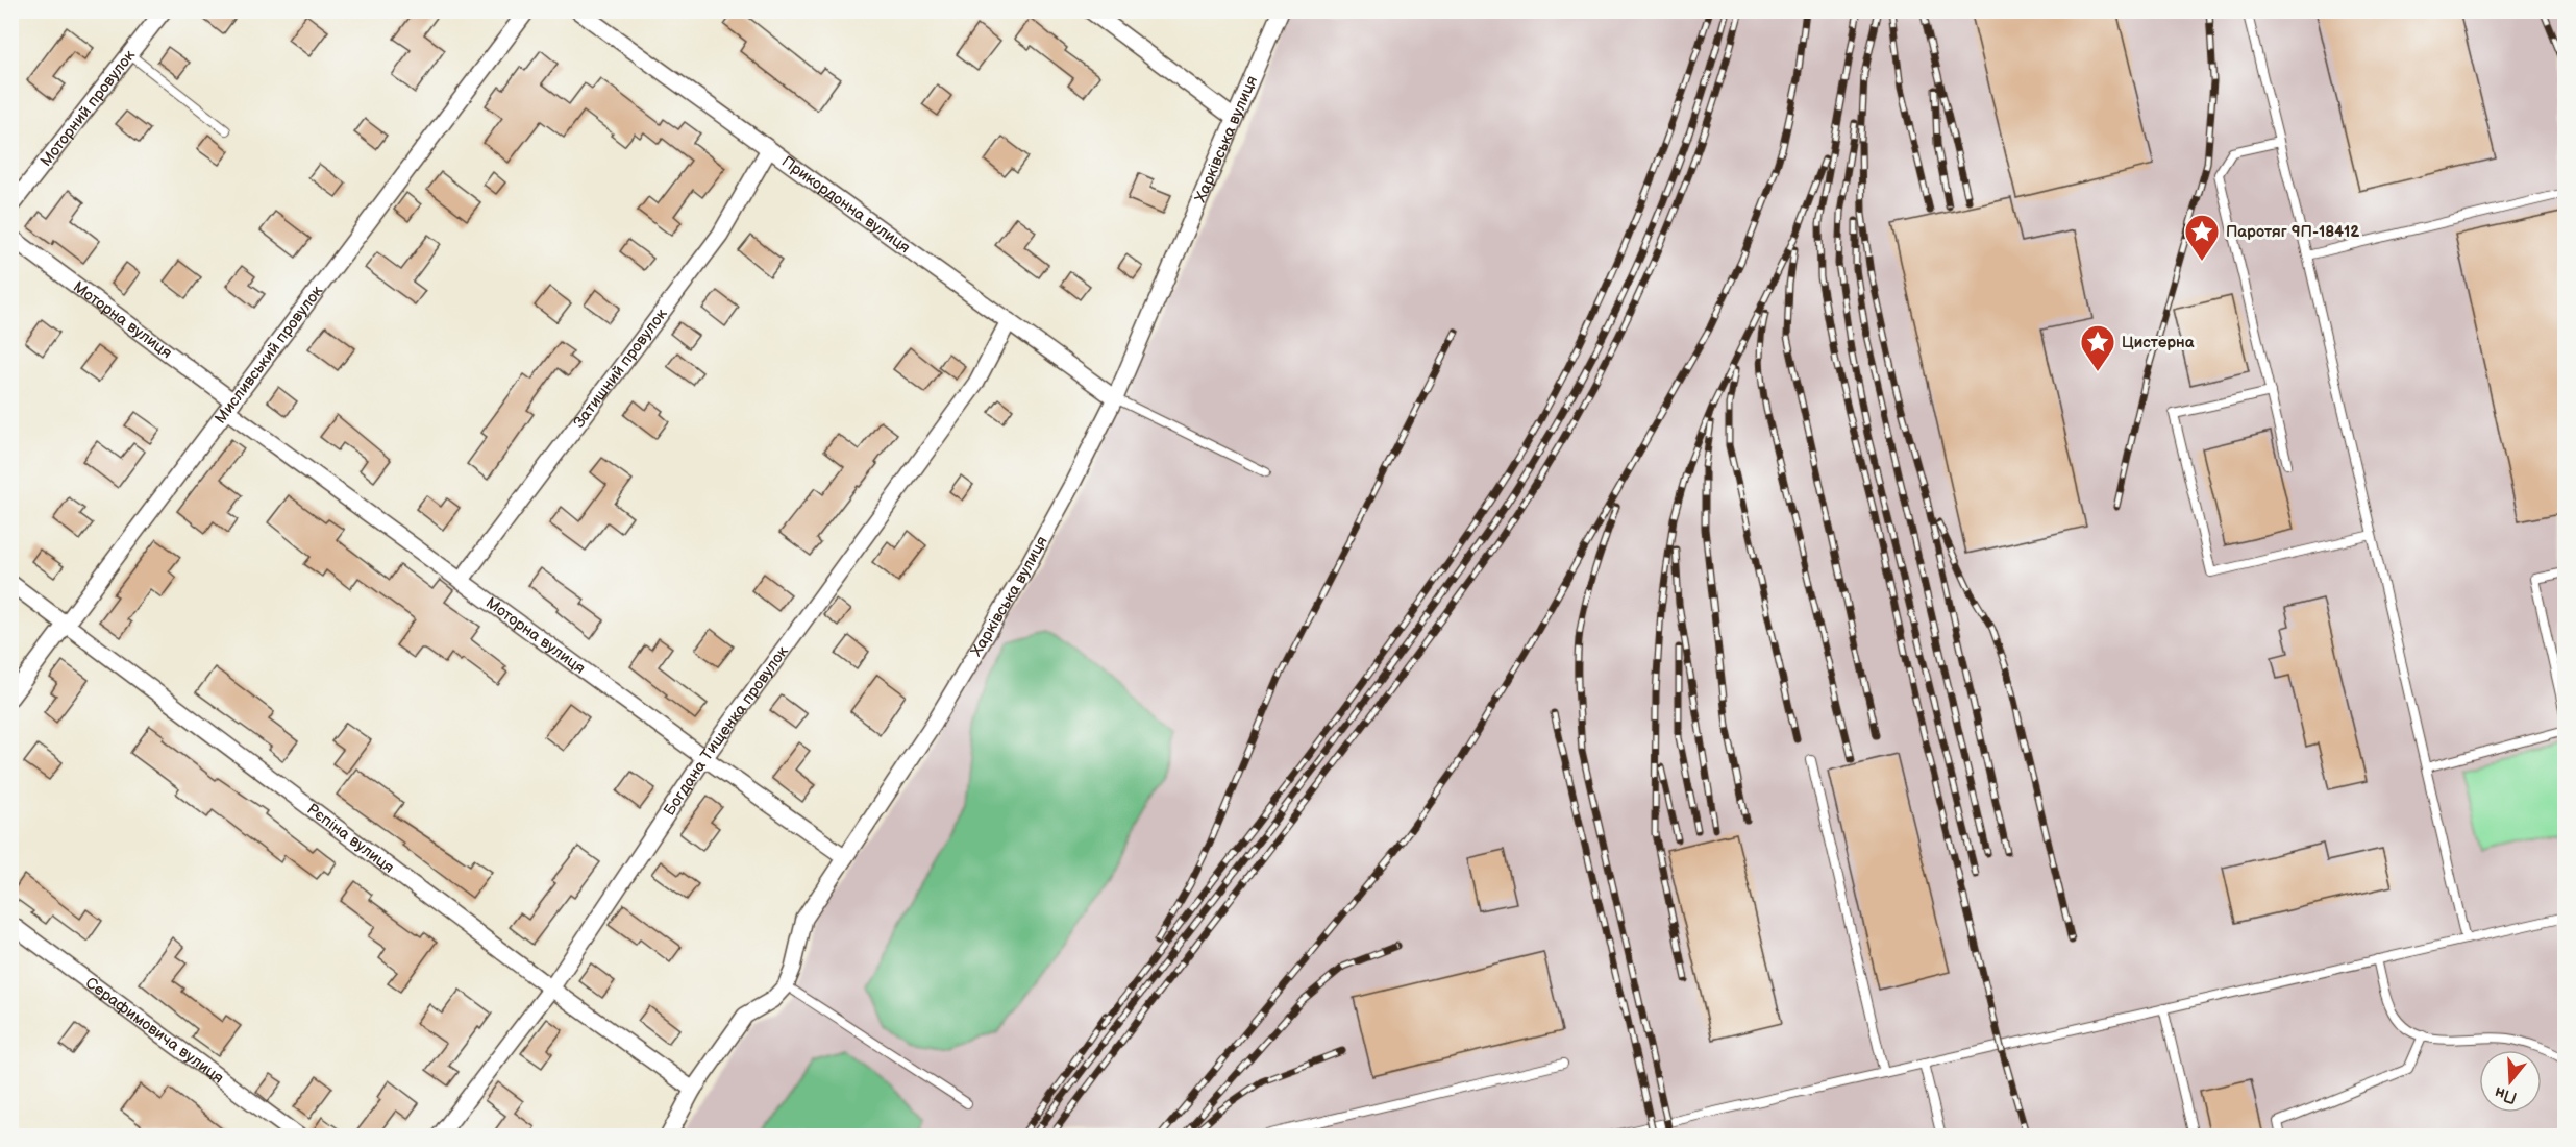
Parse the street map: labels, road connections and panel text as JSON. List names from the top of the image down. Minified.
{"streets":{"street":["Моторний провулок","Харківська вулиця","Прикордонна вулиця","Моторна вулиця","Мисливський провулок","Затишний провулок","Богдана Тищенка провулок","Рєпіна вулиця","Серафимовича вулиця"]},"crossings":[["Харківська вулиця","Прикордонна вулиця"],["Харківська вулиця","Моторна вулиця"],["Прикордонна вулиця","Затишний провулок"],["Прикордонна вулиця","Богдана Тищенка провулок"],["Моторна вулиця","Мисливський провулок"],["Моторна вулиця","Затишний провулок"],["Моторна вулиця","Богдана Тищенка провулок"],["Мисливський провулок","Рєпіна вулиця"],["Богдана Тищенка провулок","Рєпіна вулиця"]],"places":{"place":["Паротяг 9П-18412","Цистерна"]},"north":"bottom"}
